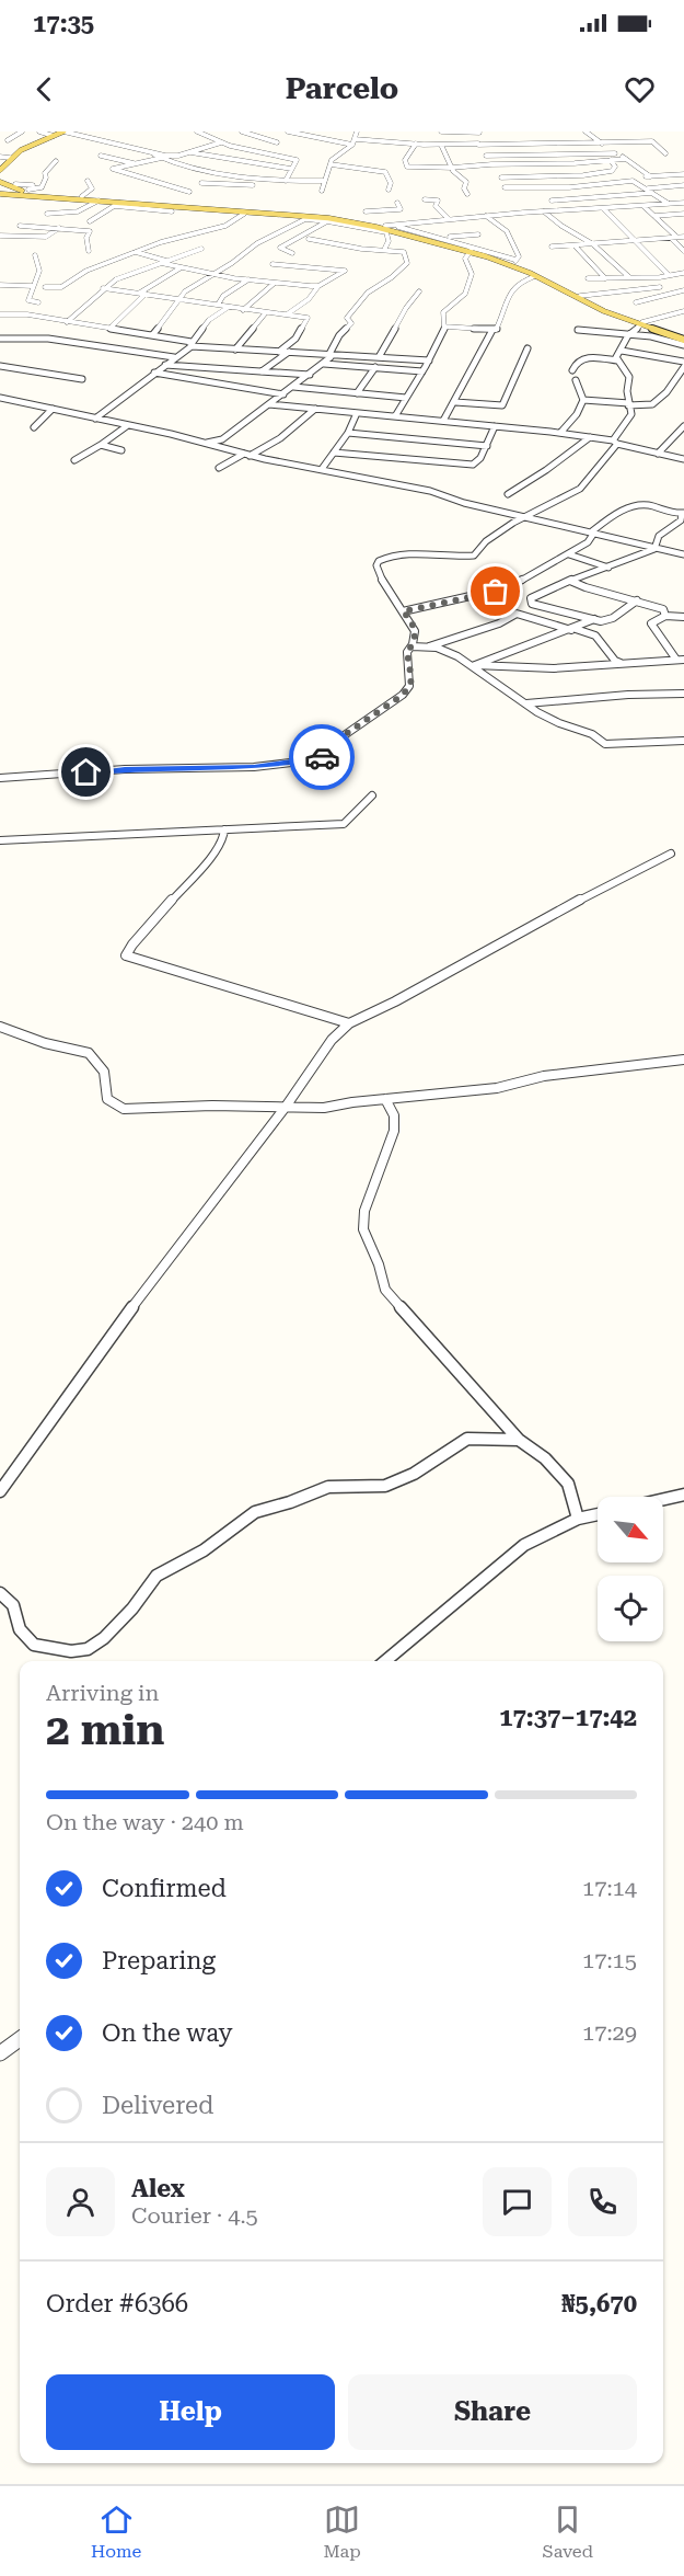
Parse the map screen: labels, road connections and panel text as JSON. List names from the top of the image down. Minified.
{"north":"bottom right","page":{"status":"17:35","header":"Parcelo","heading":["2 min","Arriving in","17:37–17:42"],"panel":["Alex","Courier · 4.5","Order #6366","₦5,670"],"bar":"On the way · 240 m","list":[["Confirmed","17:14"],["Preparing","17:15"],["On the way","17:29"],"Delivered"],"buttons":["Help","Share"],"tabs":["Home","Map","Saved"]}}
